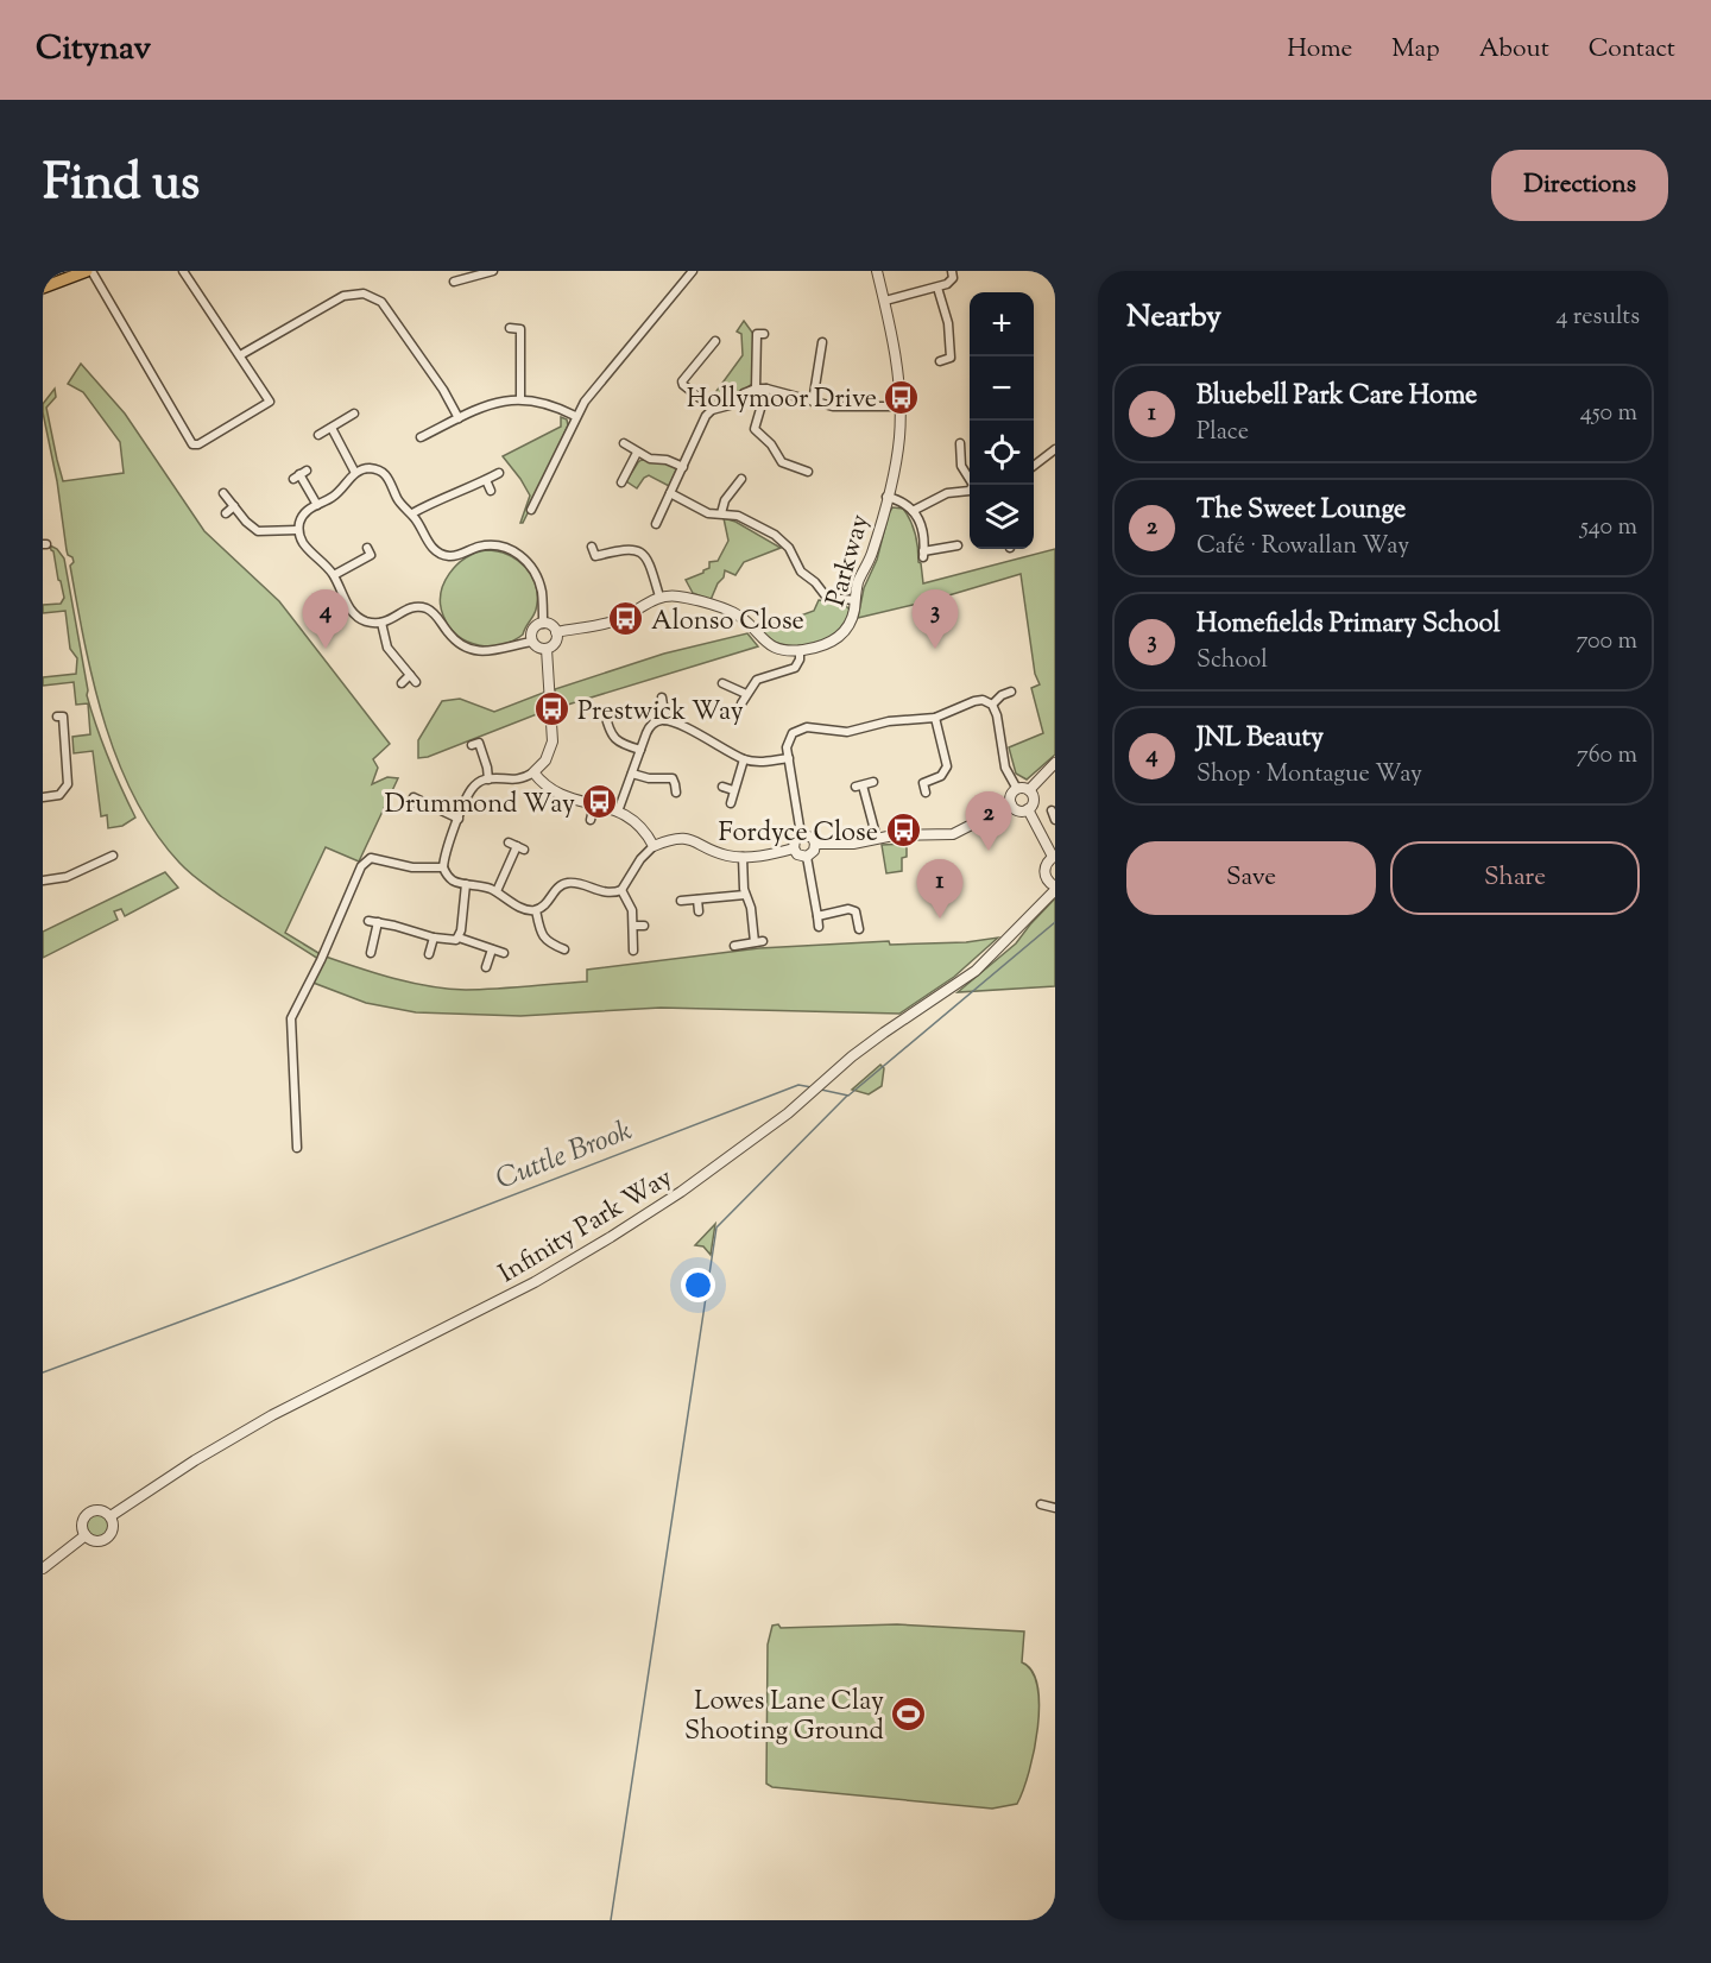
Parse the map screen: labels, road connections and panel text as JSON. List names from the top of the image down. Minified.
{"streets":{"street":["Parkway","Infinity Park Way"]},"water":["Cuttle Brook"],"places":{"bus stop":["Hollymoor Drive","Alonso Close","Prestwick Way","Drummond Way","Fordyce Close"],"sports":["Lowes Lane Clay Shooting Ground"]},"page":{"header":"Citynav","nav":["Home","Map","About","Contact"],"title":"Find us","buttons":["Directions",["Save","Share"]],"heading":["Nearby","4 results"],"map_buttons":["+","−"],"list":[{"mark":"1","name":"Bluebell Park Care Home","note":"Place","value":"450 m"},{"mark":"2","name":"The Sweet Lounge","note":"Café · Rowallan Way","value":"540 m"},{"mark":"3","name":"Homefields Primary School","note":"School","value":"700 m"},{"mark":"4","name":"JNL Beauty","note":"Shop · Montague Way","value":"760 m"}],"pins":["3","4","2","1"]}}
